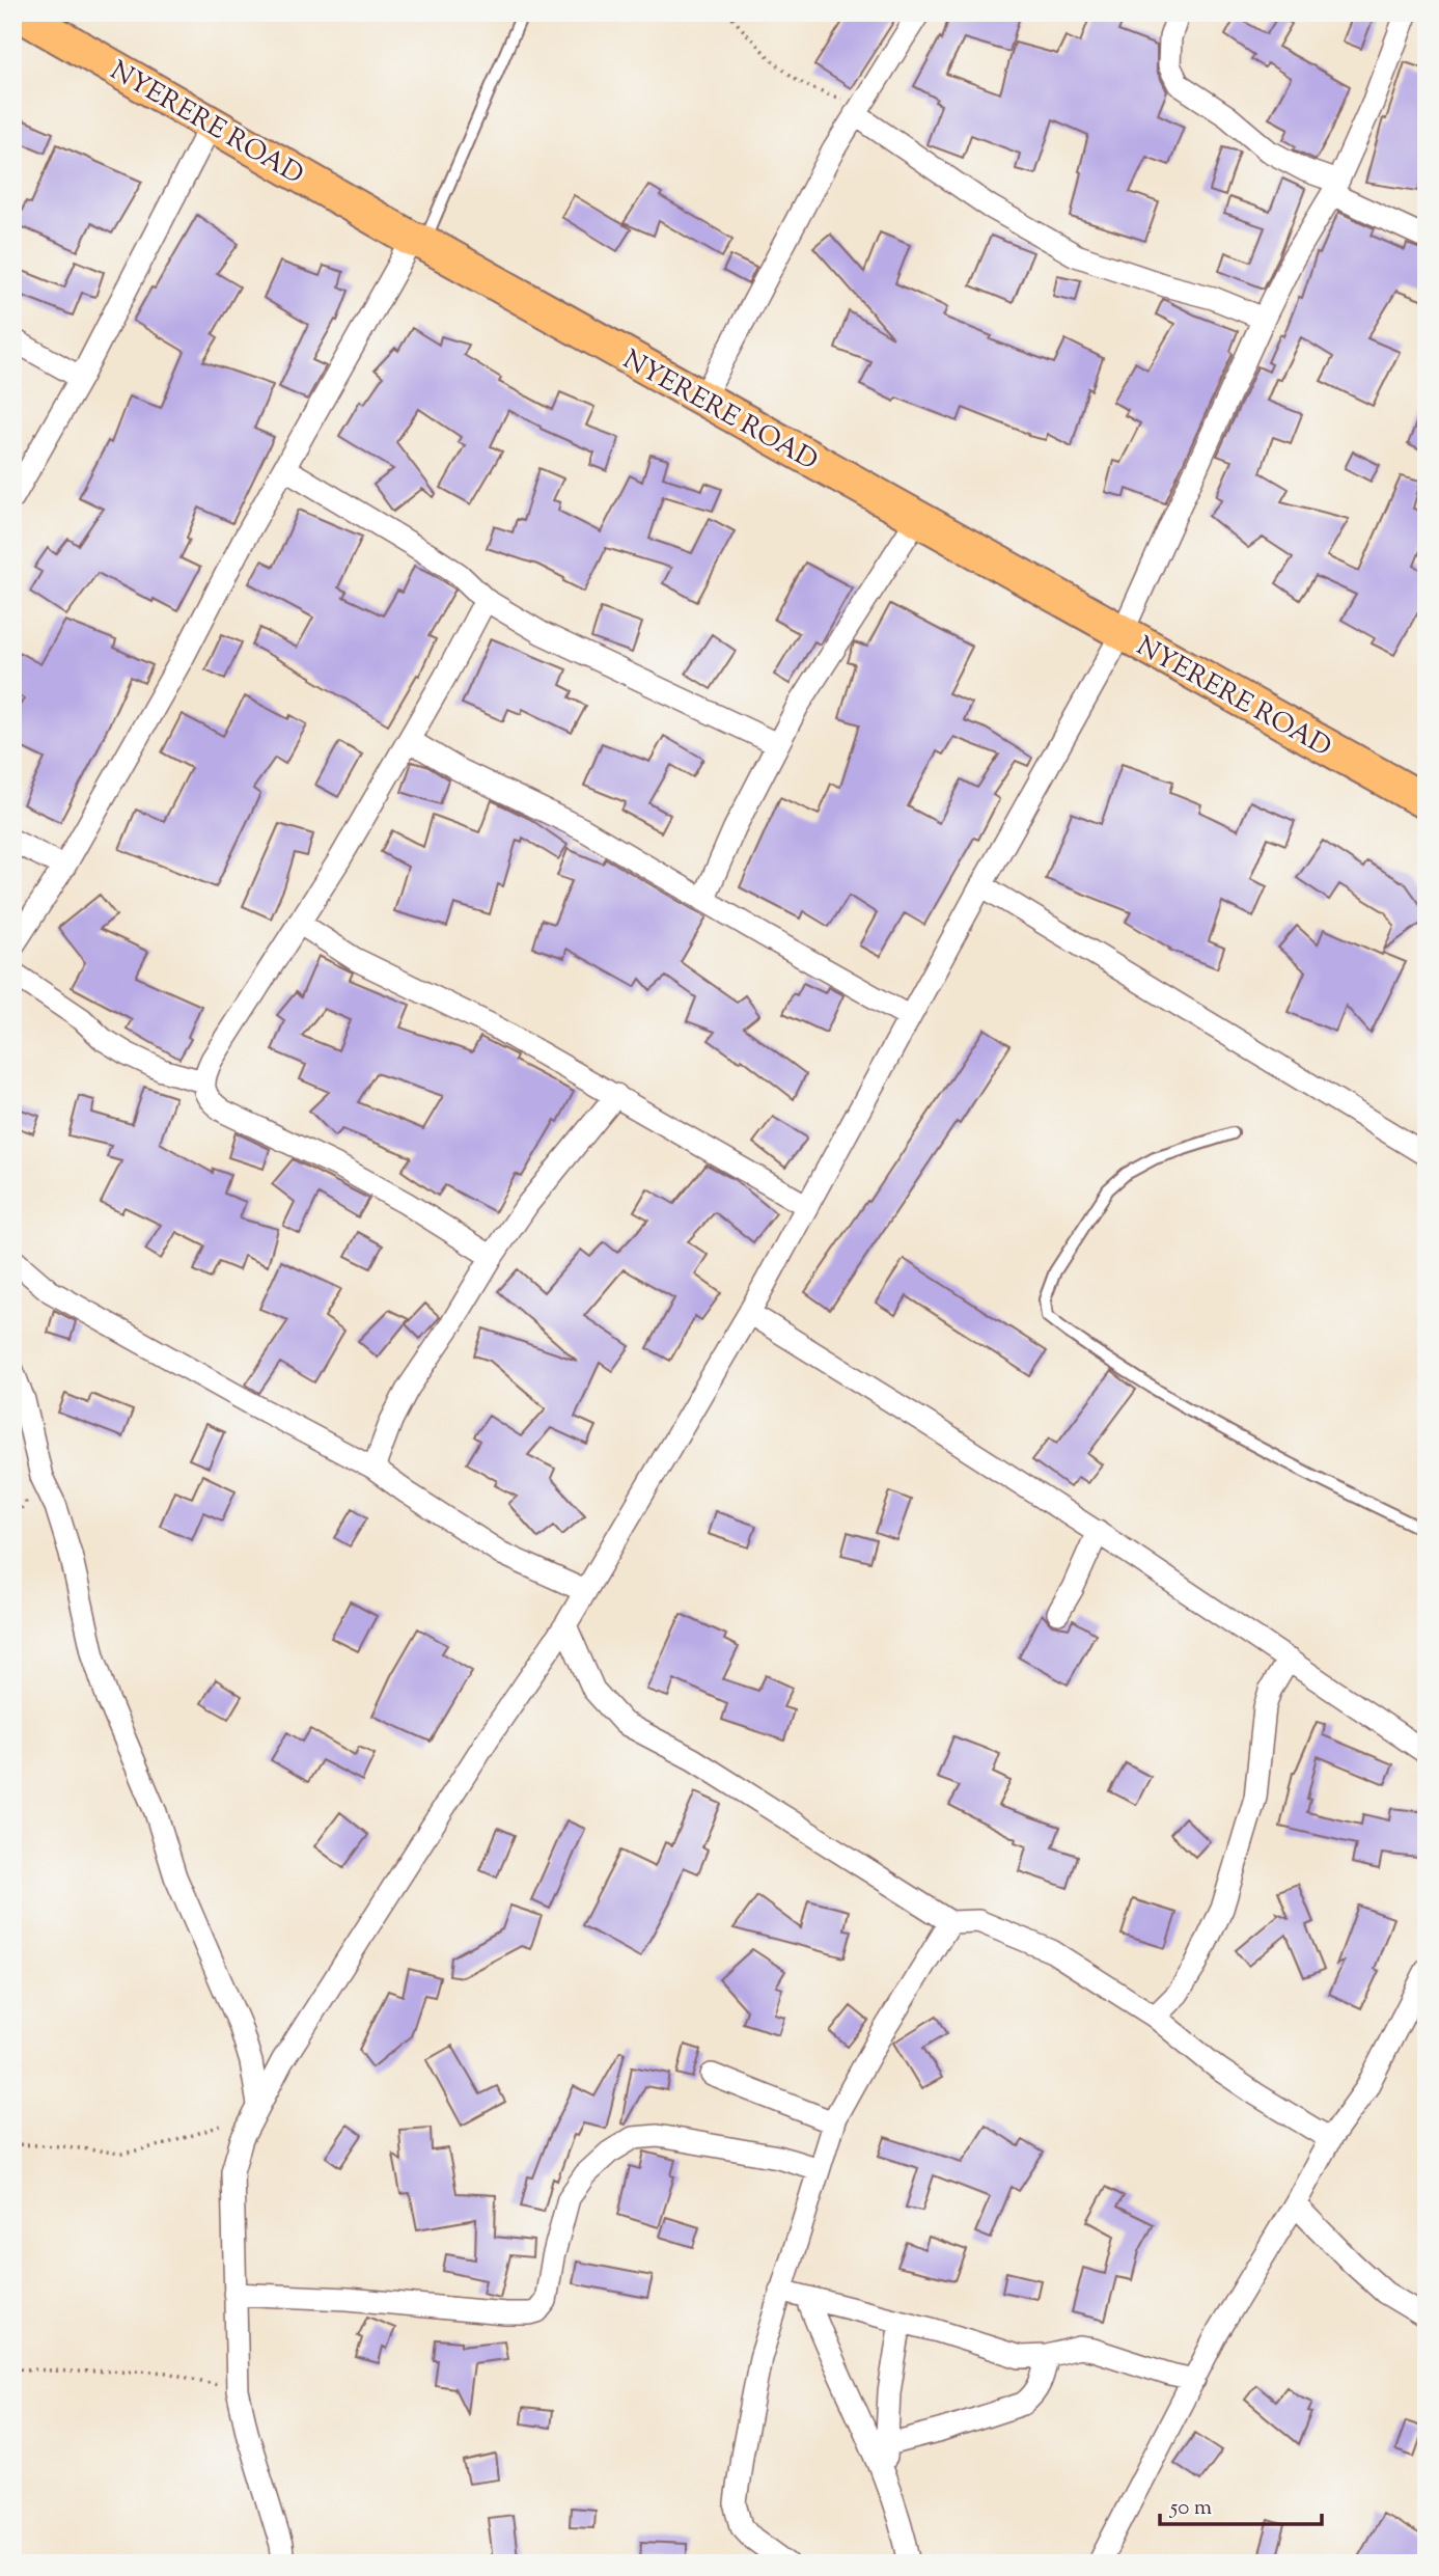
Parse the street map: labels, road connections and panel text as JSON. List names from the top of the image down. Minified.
{"streets":{"highway":["NYERERE ROAD"]},"scale_bar":"50 m"}
